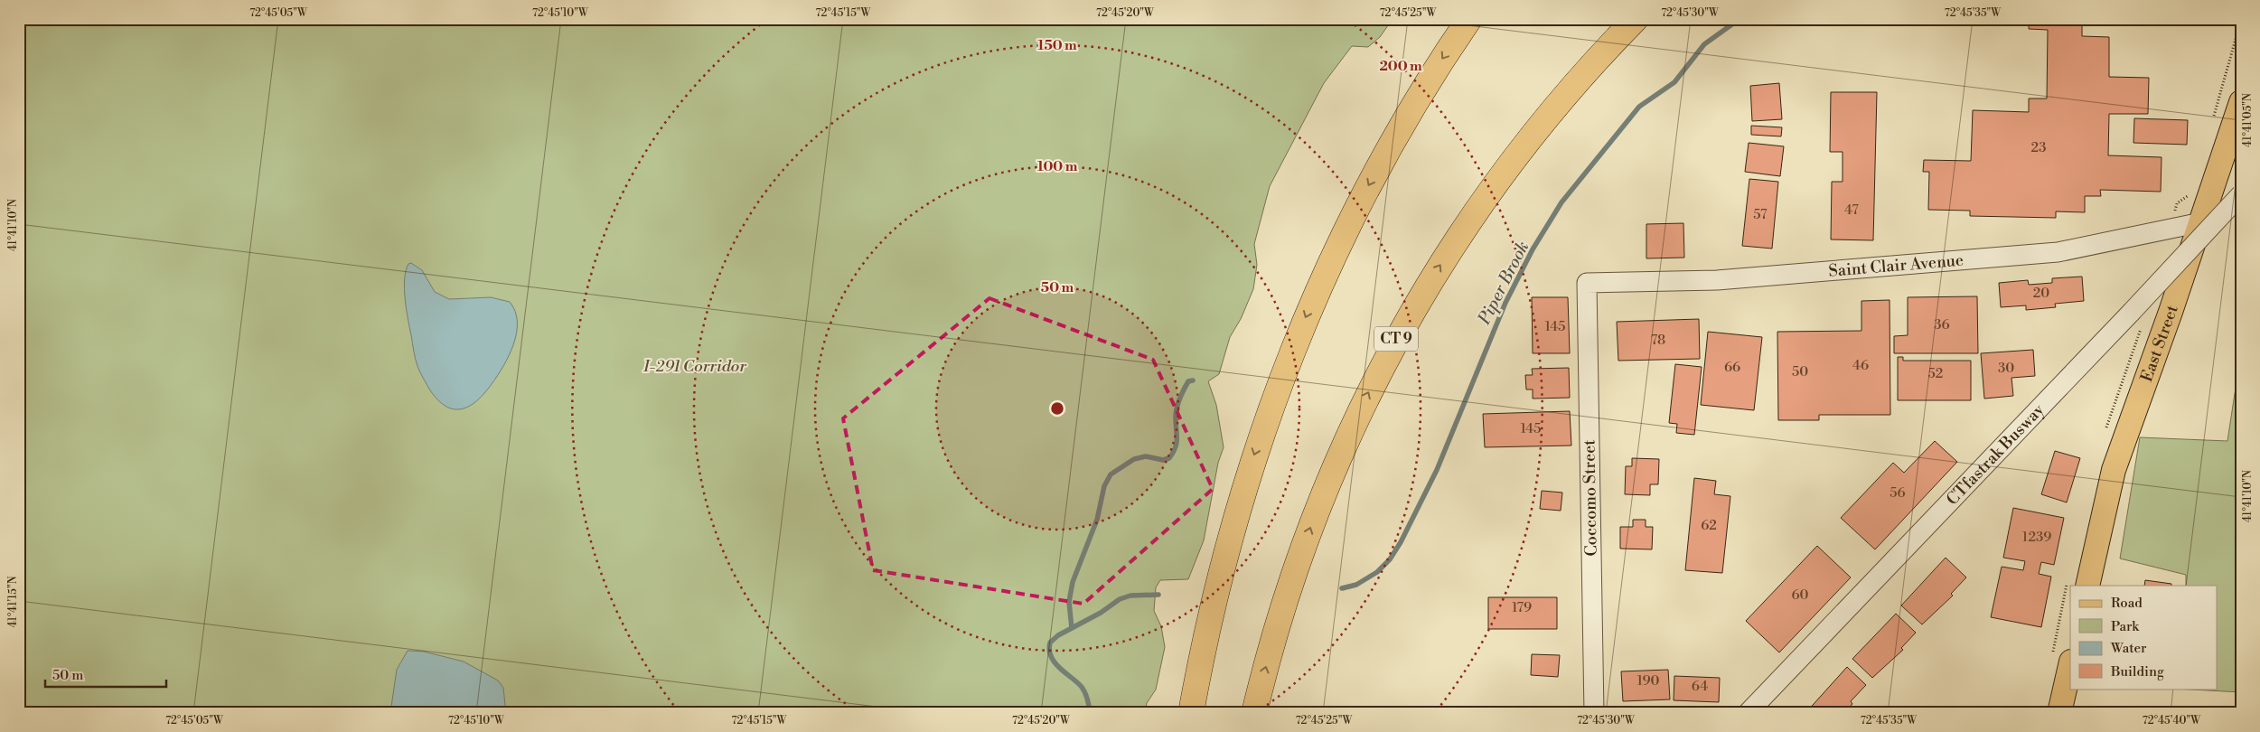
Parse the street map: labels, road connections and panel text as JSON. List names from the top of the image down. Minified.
{"streets":{"highway":["CT 9"],"main road":["East Street"],"street":["Saint Clair Avenue","CTfastrak Busway","Coccomo Street"]},"crossings":[["Saint Clair Avenue","East Street"],["Saint Clair Avenue","Coccomo Street"]],"water":["Piper Brook"],"parks":["I-291 Corridor"],"house_numbers":["23","47","57","20","36","145","78","46","66","30","50","52","145","56","62","1239","60","179","190","64"],"legend":["Road","Park","Water","Building"],"scale_bar":"50 m","coordinates":["72°45'05\"W","72°45'10\"W","72°45'15\"W","72°45'20\"W","72°45'25\"W","72°45'30\"W","72°45'35\"W","41°41'05\"N","41°41'10\"N","41°41'15\"N","72°45'40\"W"],"rings":["150 m","200 m","100 m","50 m"]}
